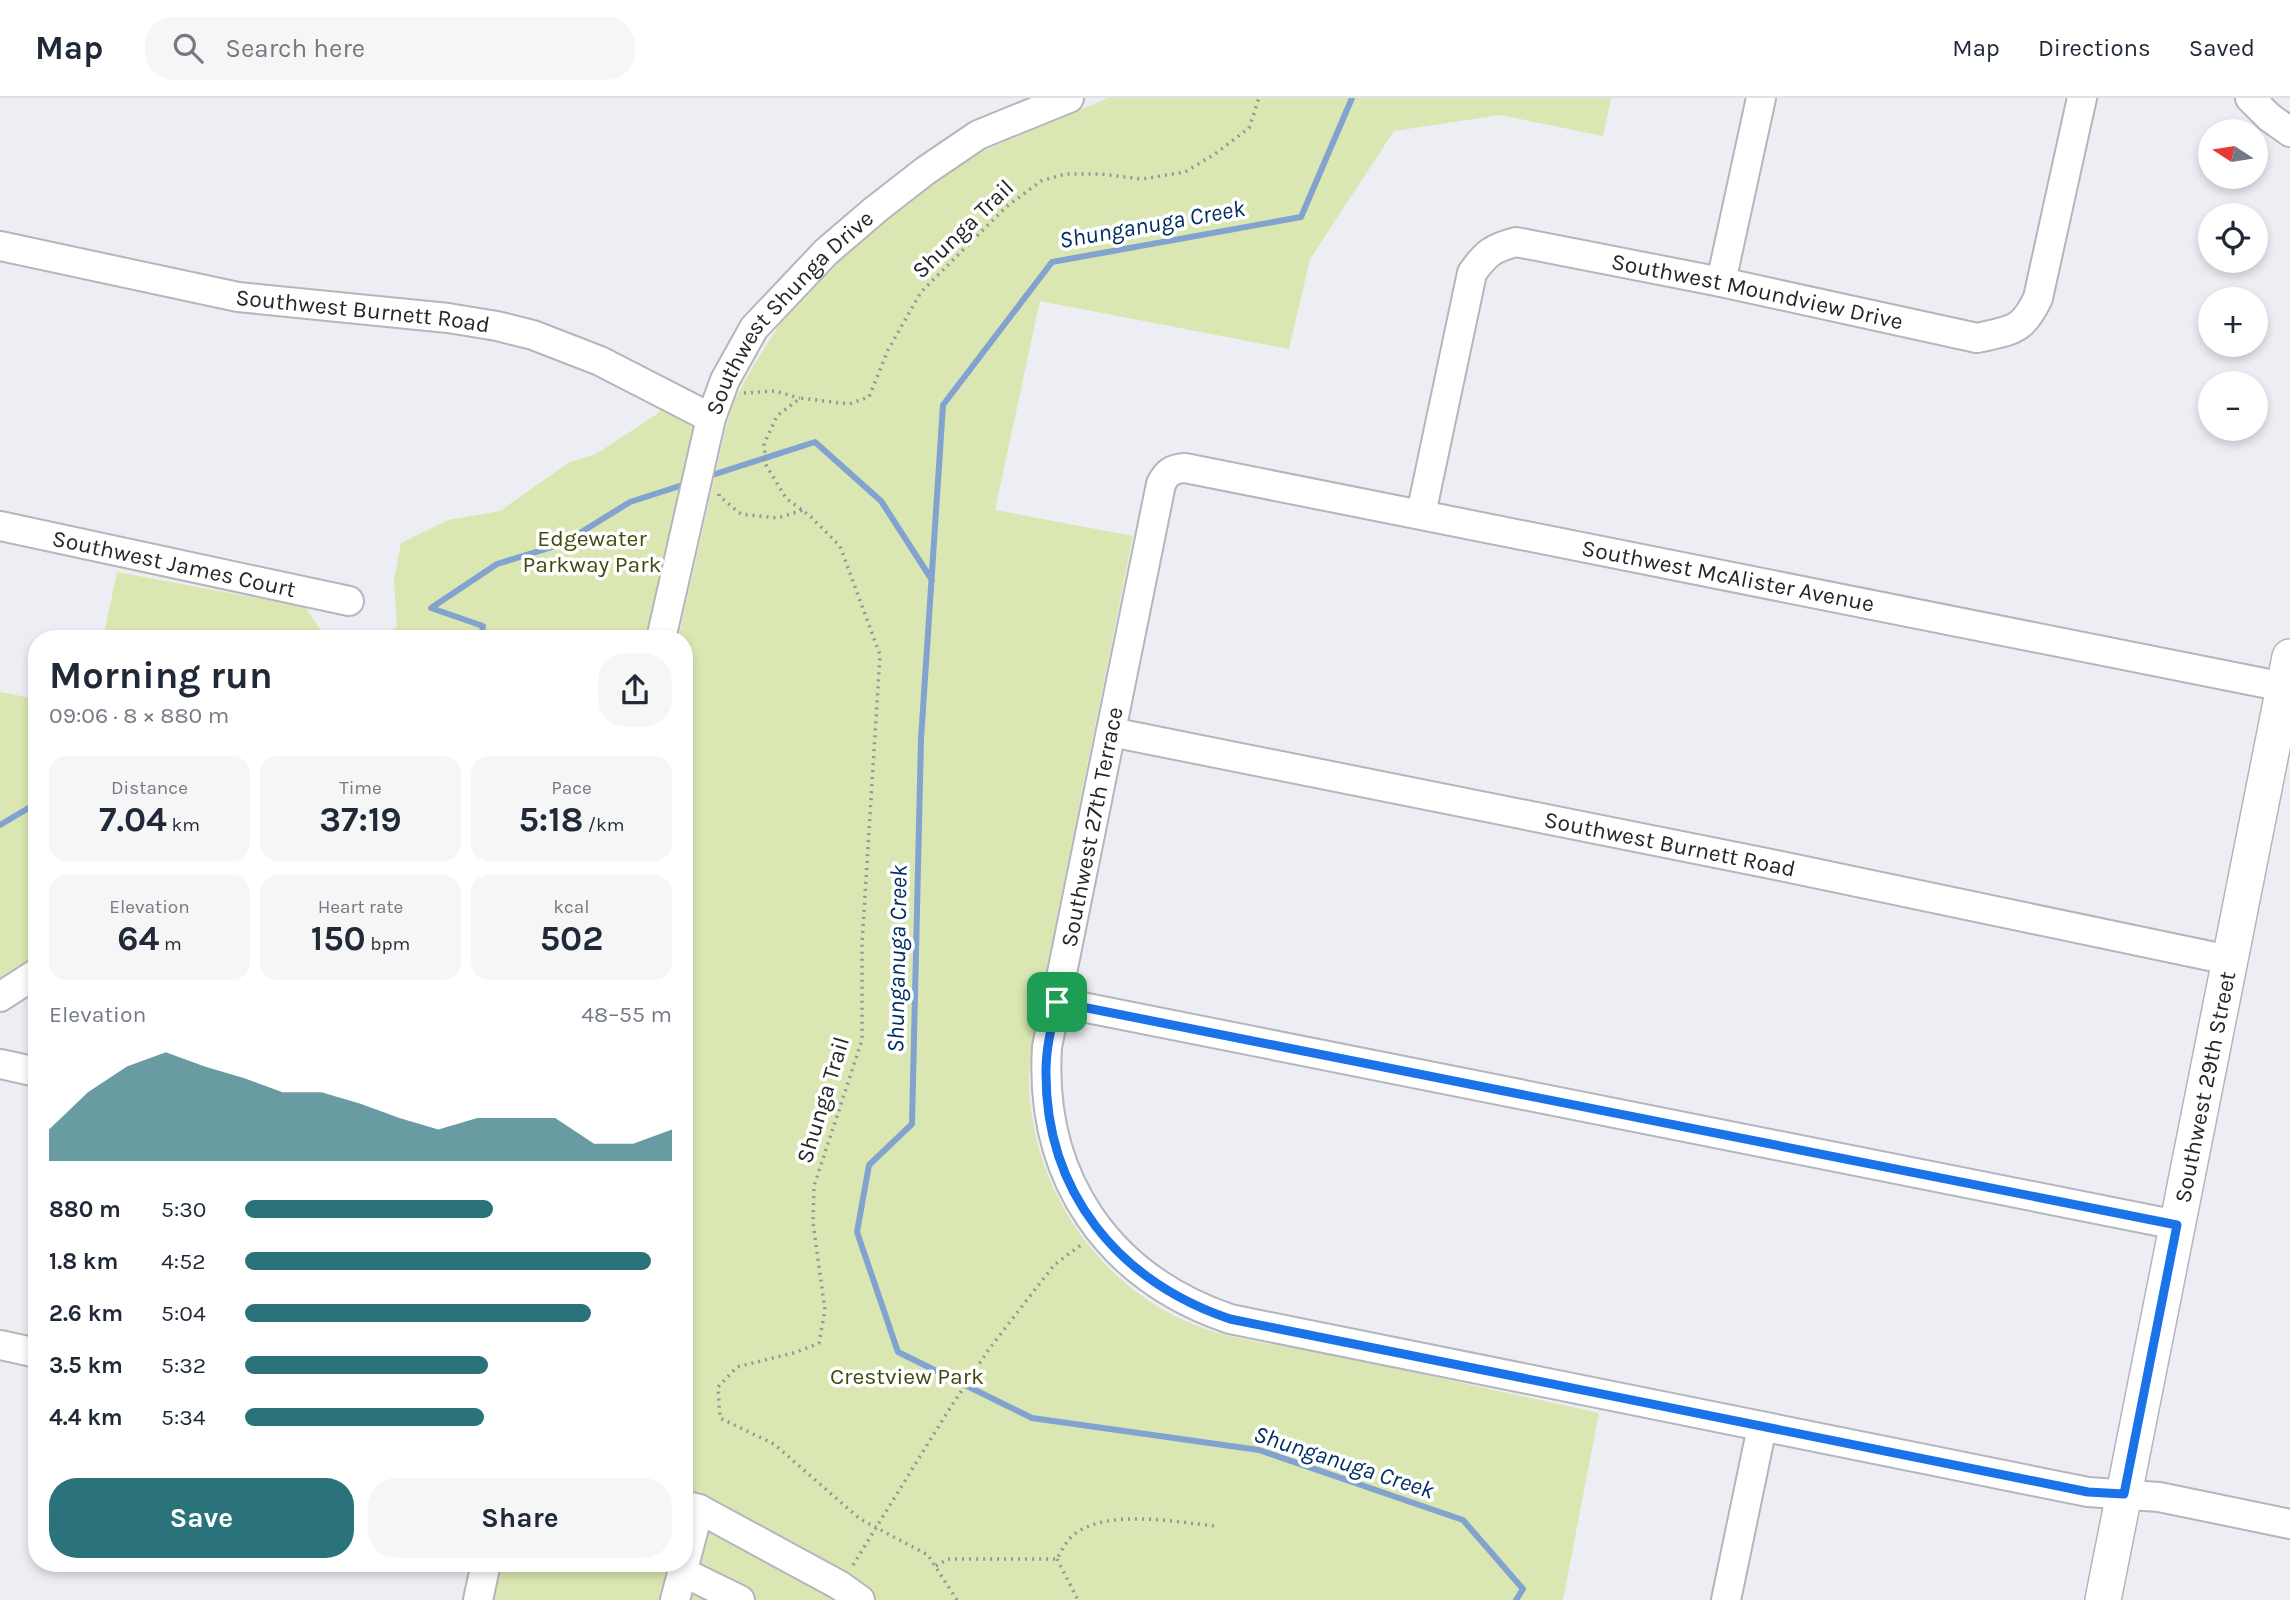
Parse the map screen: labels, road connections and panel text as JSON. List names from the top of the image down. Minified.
{"streets":{"main road":["Southwest 29th Street"],"street":["Southwest Moundview Drive","Southwest Burnett Road","Southwest Shunga Drive","Southwest James Court","Southwest McAlister Avenue","Southwest 27th Terrace"],"path":["Shunga Trail"]},"crossings":[["Southwest Moundview Drive","Southwest McAlister Avenue"],["Southwest Burnett Road","Southwest Shunga Drive"],["Southwest Burnett Road","Southwest 27th Terrace"],["Southwest Burnett Road","Southwest 29th Street"],["Southwest McAlister Avenue","Southwest 27th Terrace"],["Southwest McAlister Avenue","Southwest 29th Street"],["Southwest 27th Terrace","Southwest 29th Street"]],"water":["Shunganuga Creek"],"parks":["Edgewater Parkway Park","Crestview Park"],"north":"left","page":{"header":"Map","search":"Search here","nav":["Map","Directions","Saved"],"map_buttons":["+","−"],"heading":["Morning run","09:06 · 8 × 880 m"],"stats":[["Distance","7.04 km"],["Time","37:19"],["Pace","5:18 /km"],["Elevation","64 m"],["Heart rate","150 bpm"],["kcal","502"]],"chart":["Elevation","48–55 m"],"list":[{"name":"880 m","note":"5:30"},{"name":"1.8 km","note":"4:52"},{"name":"2.6 km","note":"5:04"},{"name":"3.5 km","note":"5:32"},{"name":"4.4 km","note":"5:34"}],"buttons":["Save","Share"]}}
